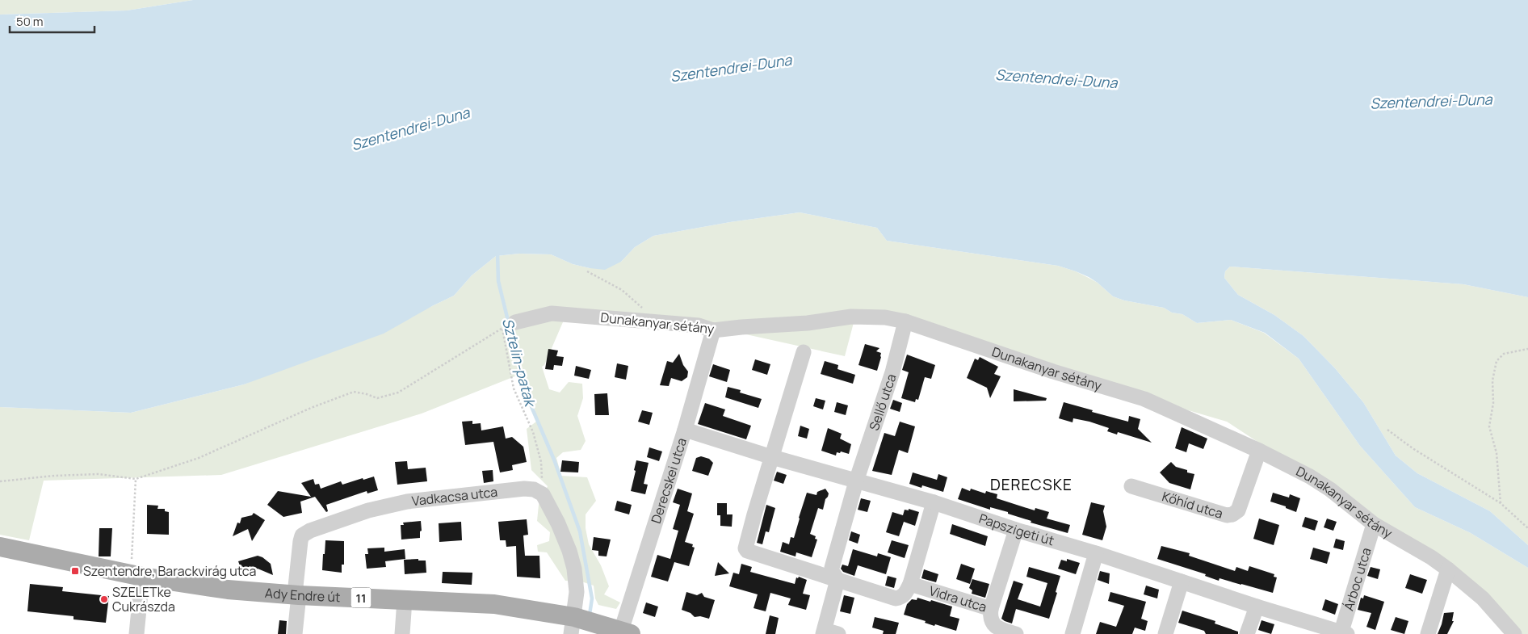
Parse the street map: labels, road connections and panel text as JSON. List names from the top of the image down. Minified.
{"streets":{"main road":["Ady Endre út","11"],"street":["Dunakanyar sétány","Sellő utca","Derecskei utca","Vadkacsa utca","Kőhíd utca","Papszigeti út","Árboc utca","Vidra utca"]},"crossings":[["Dunakanyar sétány","Sellő utca"],["Dunakanyar sétány","Derecskei utca"],["Dunakanyar sétány","Kőhíd utca"],["Dunakanyar sétány","Árboc utca"],["Sellő utca","Papszigeti út"],["Derecskei utca","Papszigeti út"],["Derecskei utca","Ady Endre út"],["Vadkacsa utca","Ady Endre út"],["Papszigeti út","Árboc utca"]],"districts":["DERECSKE"],"water":["Szentendrei-Duna","Sztelin-patak"],"places":{"transit":["Szentendre, Barackvirág utca"],"other":["SZELETke Cukrászda"]},"scale_bar":"50 m"}
